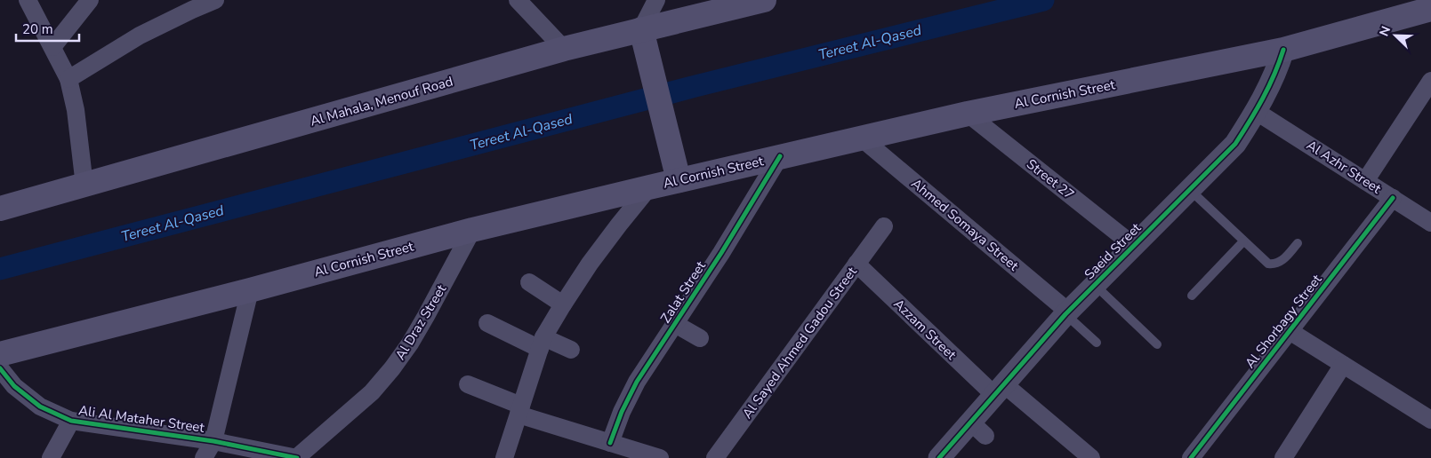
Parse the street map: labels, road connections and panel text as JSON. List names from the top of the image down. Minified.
{"streets":{"main road":["Al Cornish Street","Al Mahala, Menouf Road"],"street":["Al Azhr Street","Street 27","Ahmed Somaya Street","Saeid Street","Zalat Street","Al Shorbagy Street","Al Draz Street","Azzam Street","Al Sayed Ahmed Gadou Street","Ali Al Mataher Street"]},"crossings":[["Al Cornish Street","Street 27"],["Al Cornish Street","Ahmed Somaya Street"],["Al Cornish Street","Saeid Street"],["Al Cornish Street","Zalat Street"],["Al Cornish Street","Al Draz Street"],["Al Azhr Street","Saeid Street"],["Al Azhr Street","Al Shorbagy Street"],["Street 27","Saeid Street"],["Ahmed Somaya Street","Saeid Street"],["Saeid Street","Azzam Street"],["Al Draz Street","Ali Al Mataher Street"],["Azzam Street","Al Sayed Ahmed Gadou Street"]],"water":["Tereet Al-Qased"],"scale_bar":"20 m","north":"top left"}
